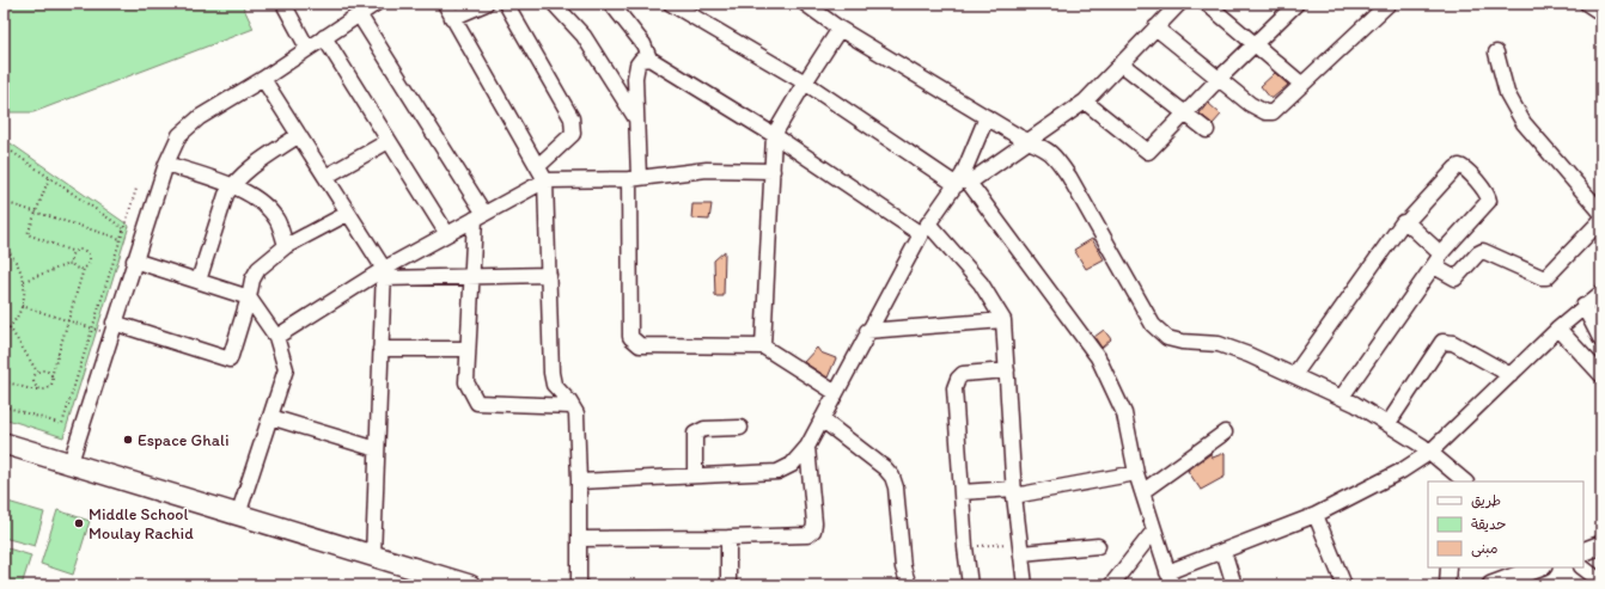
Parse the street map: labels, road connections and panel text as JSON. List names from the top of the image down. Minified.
{"places":["Espace Ghali","Middle School Moulay Rachid"],"legend":["طريق","حديقة","مبنى"]}
